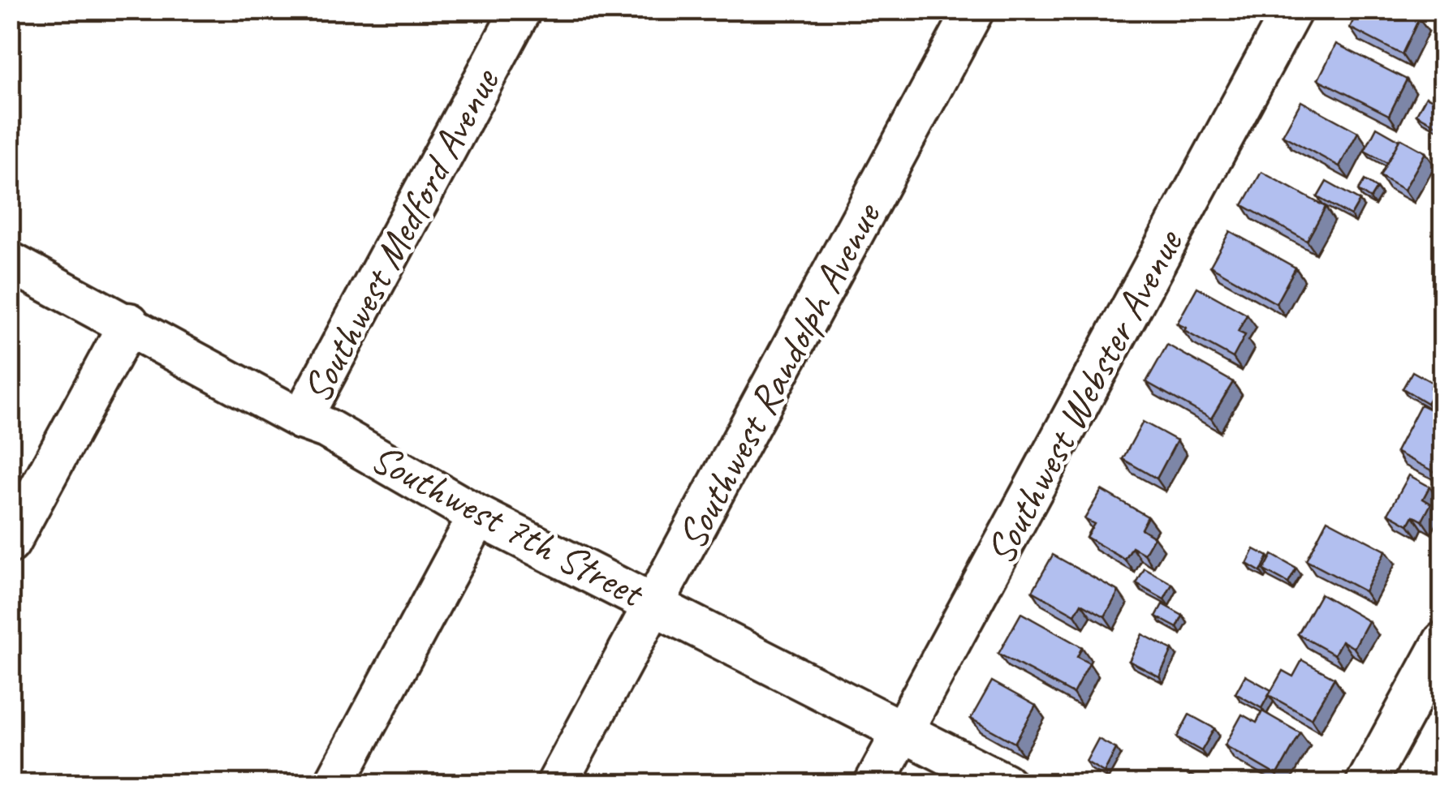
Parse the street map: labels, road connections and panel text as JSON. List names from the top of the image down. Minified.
{"streets":{"street":["Southwest Medford Avenue","Southwest Randolph Avenue","Southwest Webster Avenue","Southwest 7th Street"]},"crossings":[["Southwest Medford Avenue","Southwest 7th Street"],["Southwest Randolph Avenue","Southwest 7th Street"],["Southwest Webster Avenue","Southwest 7th Street"]]}
